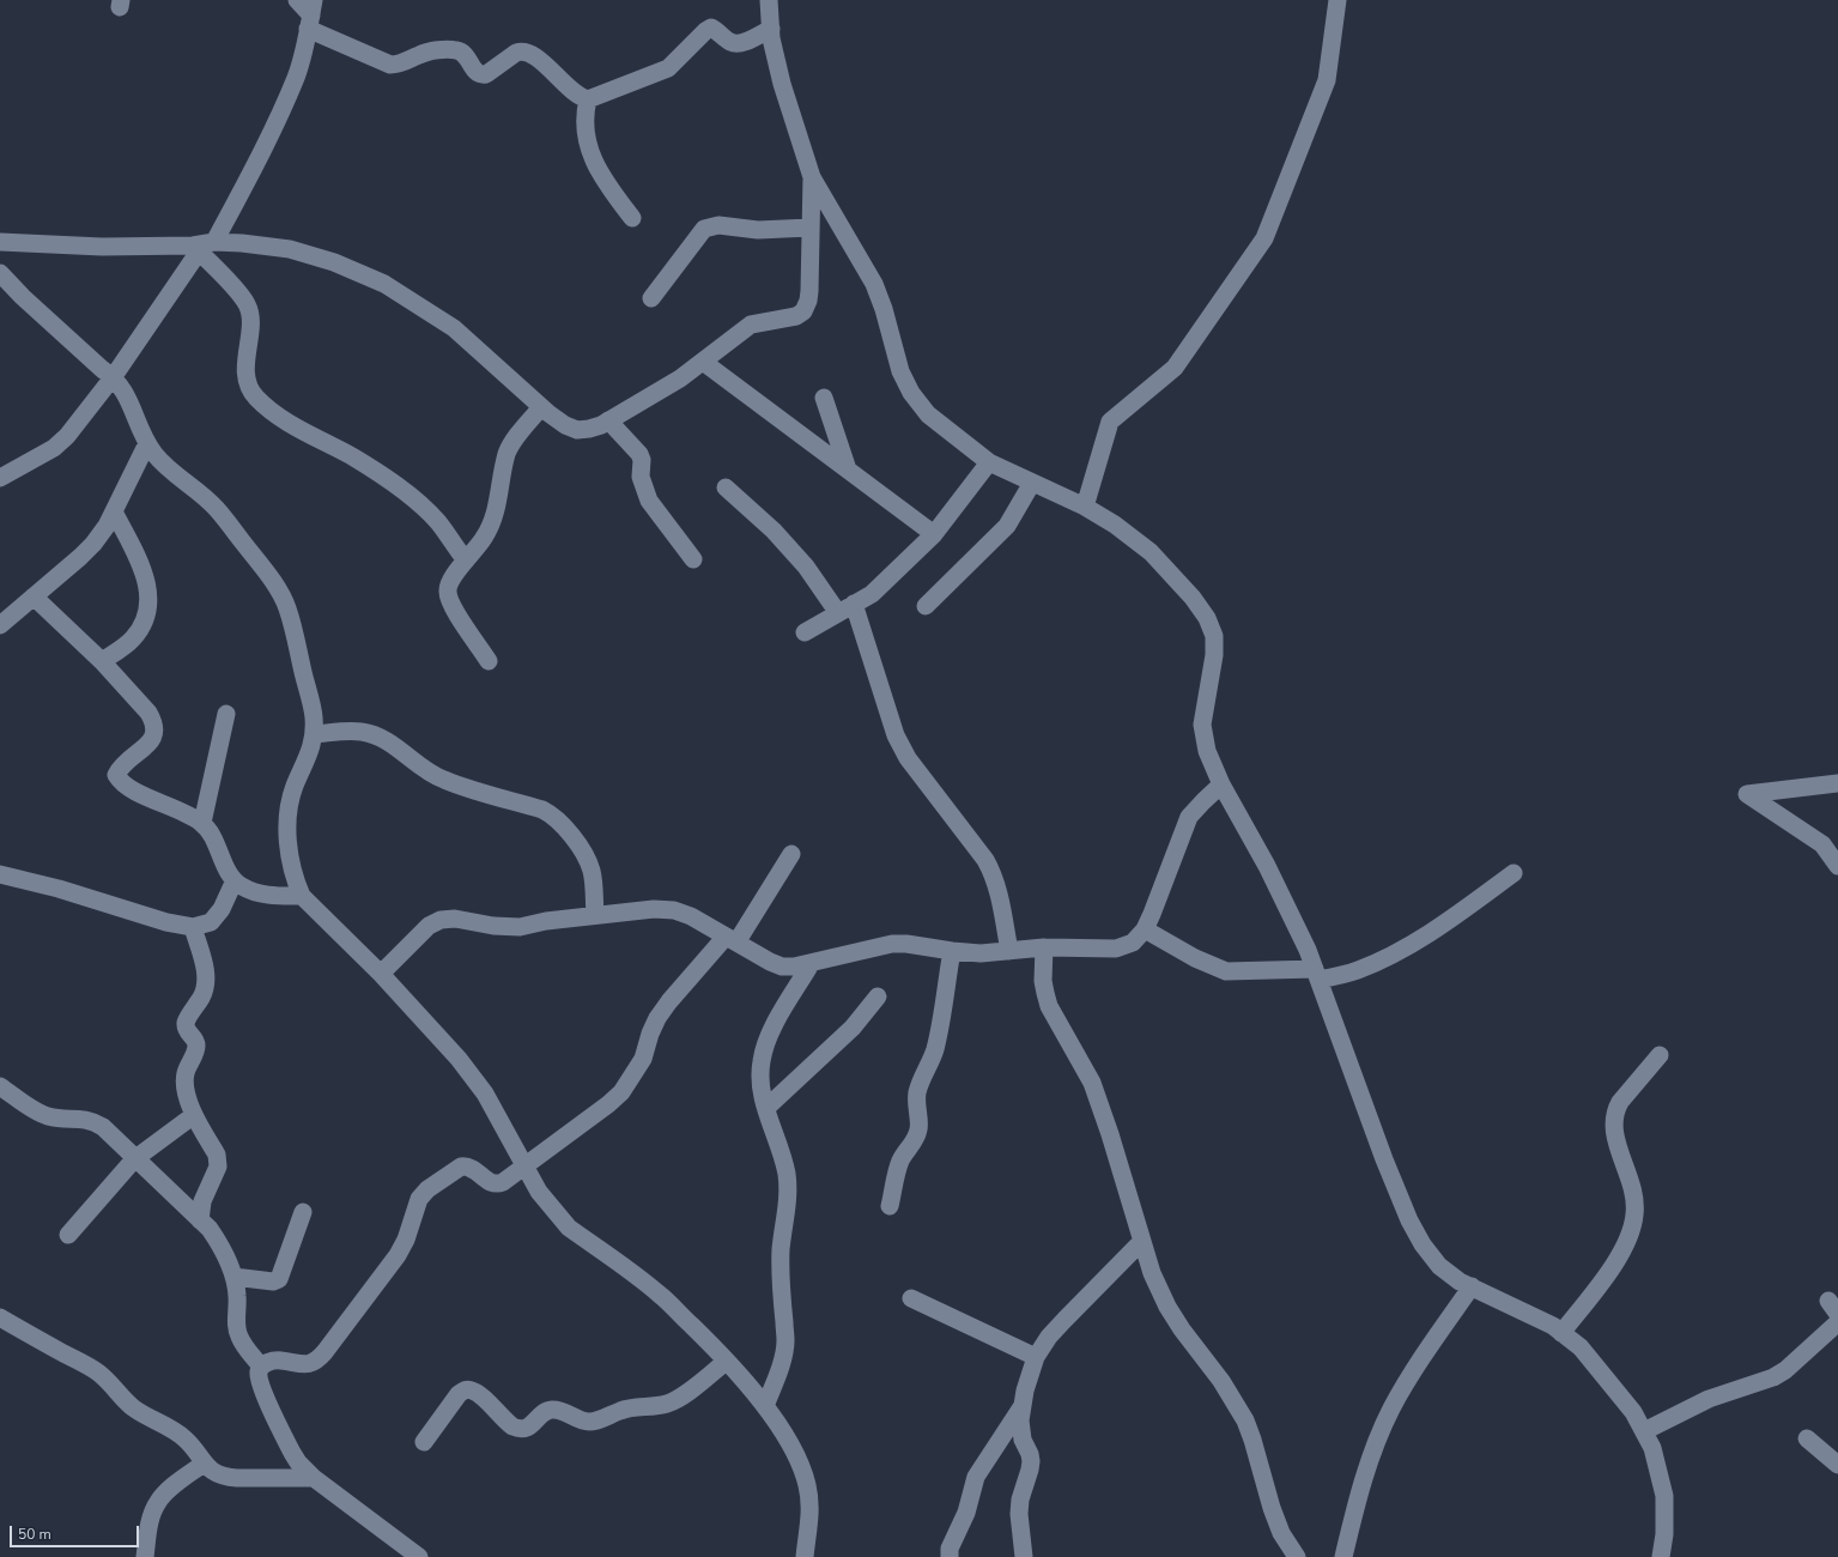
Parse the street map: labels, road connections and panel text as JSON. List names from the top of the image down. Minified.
{"scale_bar":"50 m"}
